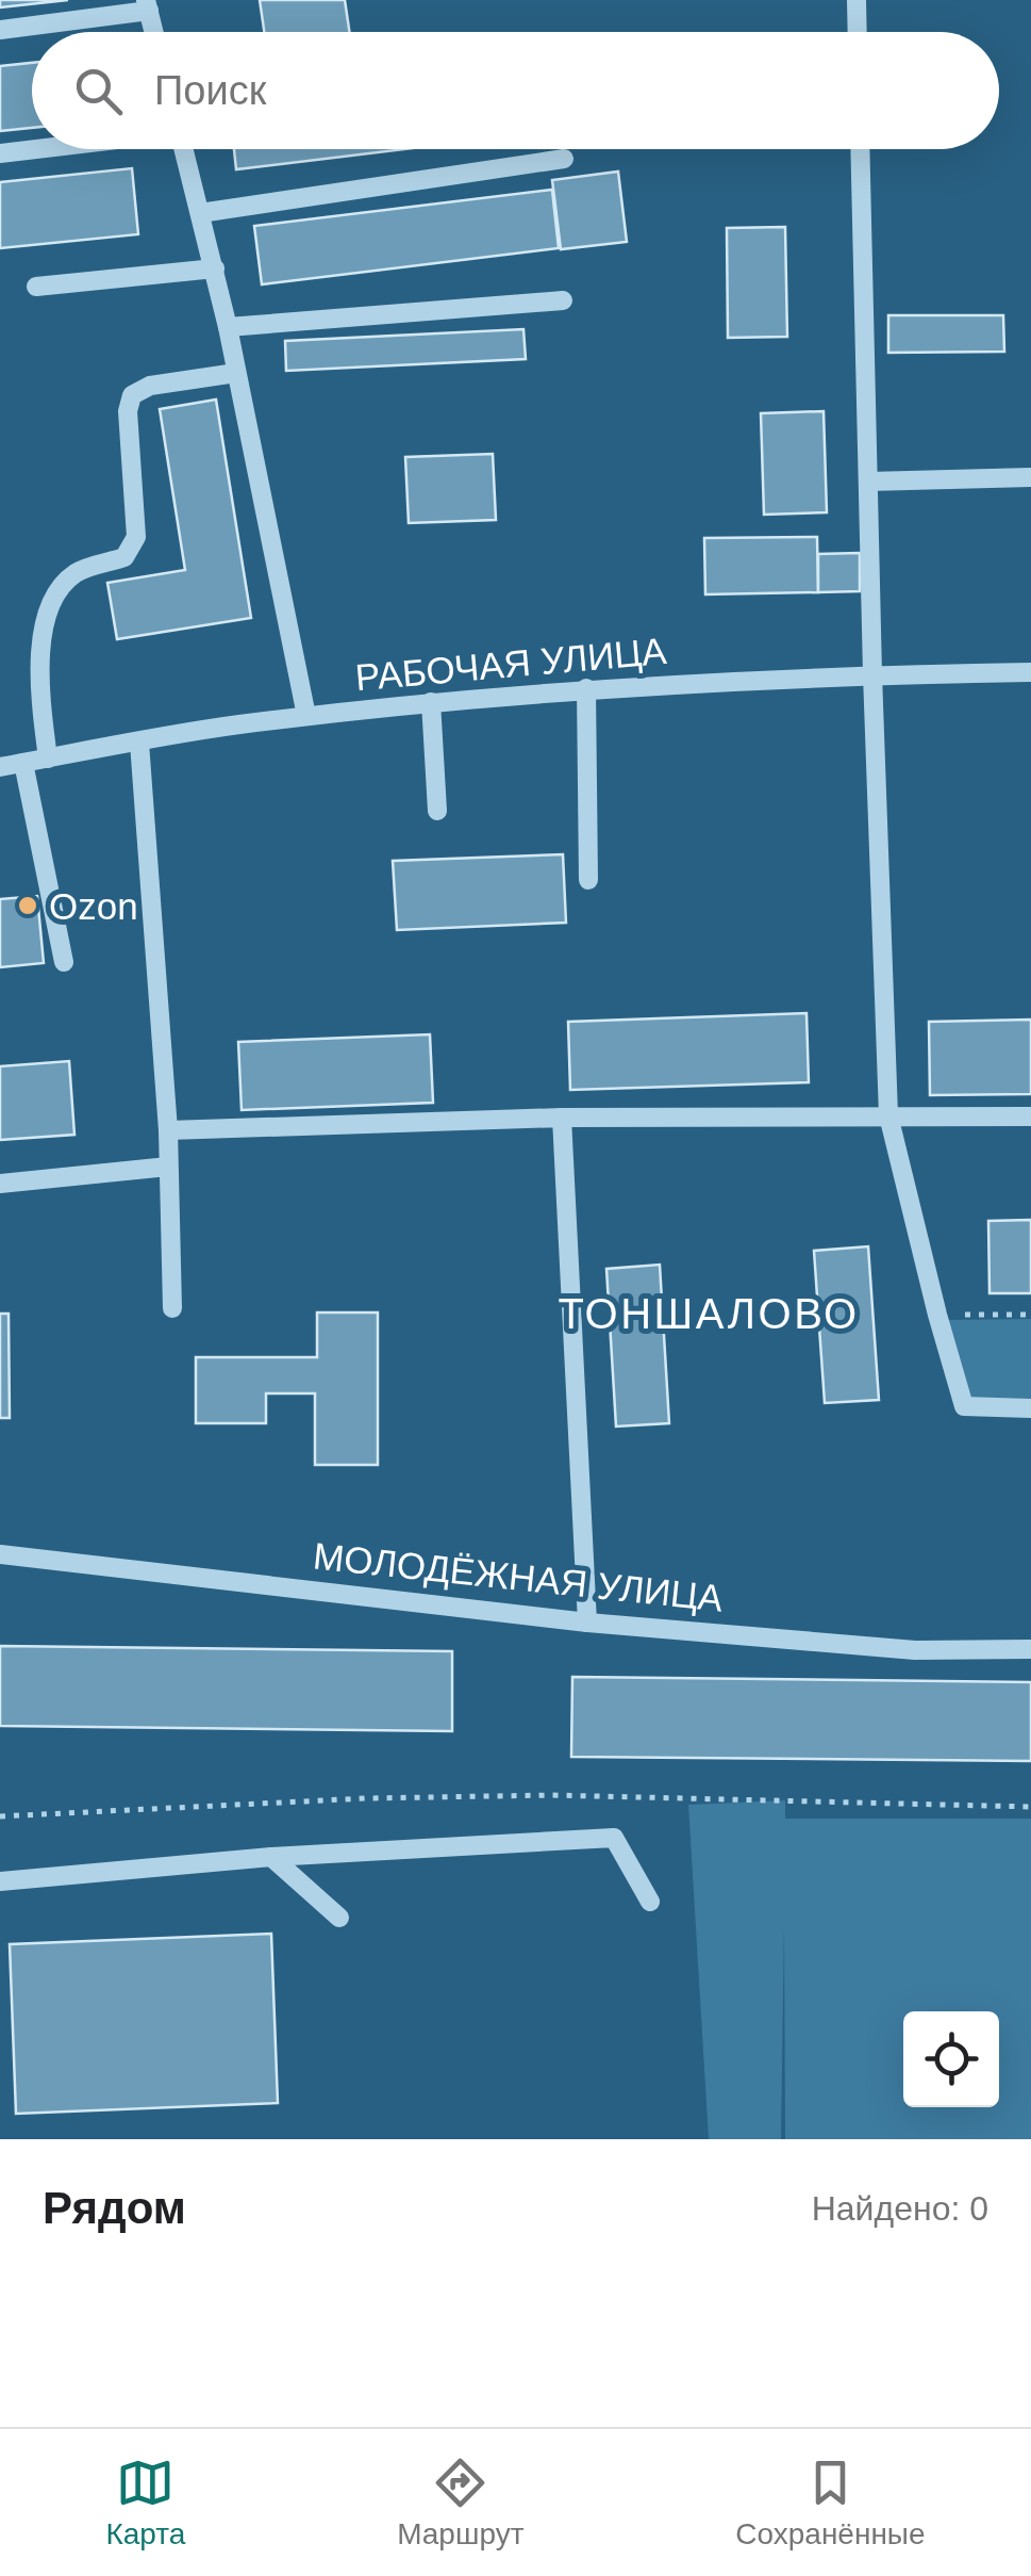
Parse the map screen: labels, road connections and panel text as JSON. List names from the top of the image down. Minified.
{"streets":{"street":["РАБОЧАЯ УЛИЦА","МОЛОДЁЖНАЯ УЛИЦА"]},"districts":["ТОНШАЛОВО"],"places":["Ozon"],"page":{"search":"Поиск","heading":["Рядом","Найдено: 0"],"nav":["Карта","Маршрут","Сохранённые"]}}
